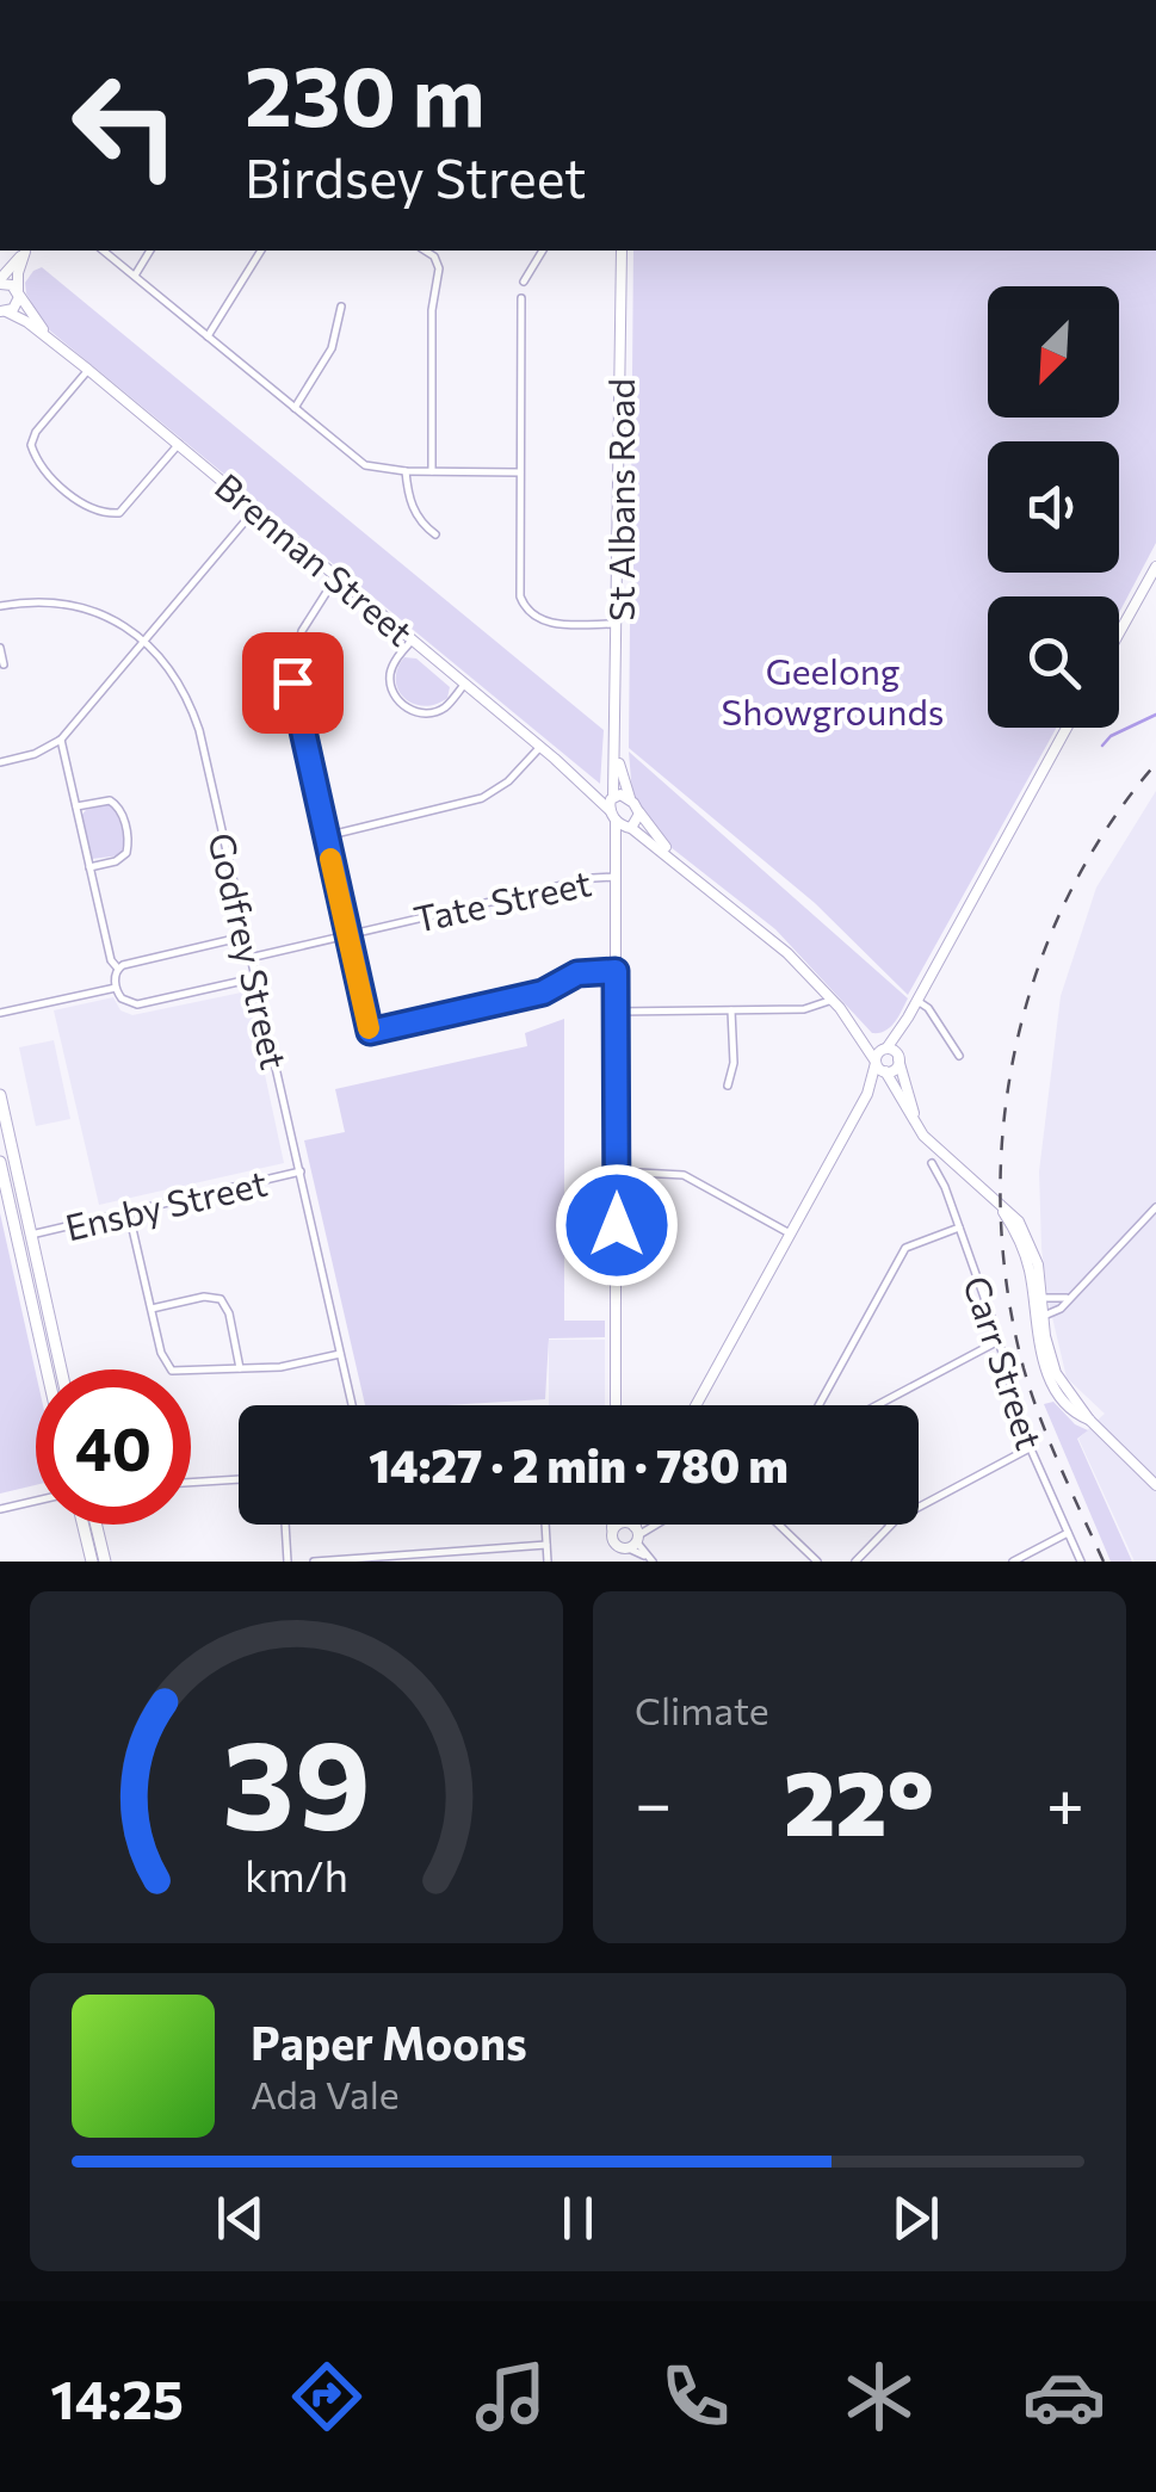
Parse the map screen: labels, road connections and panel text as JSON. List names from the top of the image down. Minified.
{"streets":{"street":["St Albans Road","Brennan Street","Tate Street","Godfrey Street","Ensby Street","Carr Street"]},"crossings":[["St Albans Road","Brennan Street"],["Tate Street","Godfrey Street"],["Godfrey Street","Ensby Street"]],"parks":["Geelong Showgrounds"],"north":"bottom left","page":{"turn":["230 m","Birdsey Street"],"limit":"40","trip":"14:27 · 2 min · 780 m","tile":"Climate","heat":["−","22°","+"],"song":["Paper Moons","Ada Vale"],"tabs":"14:25","gauge":["39","km/h"]}}
